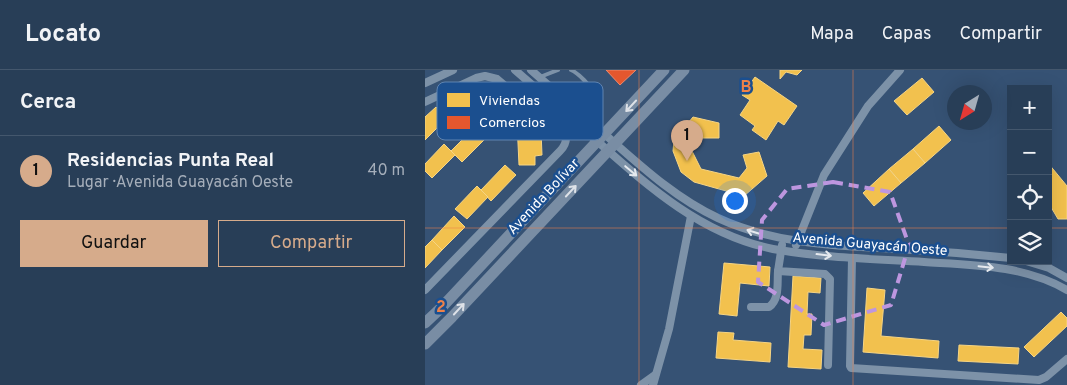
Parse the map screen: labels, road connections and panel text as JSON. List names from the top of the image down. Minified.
{"streets":{"street":["Avenida Bolívar","Avenida Guayacán Oeste"]},"crossings":[["Avenida Bolívar","Avenida Guayacán Oeste"]],"legend":["Viviendas","Comercios"],"north":"bottom left","page":{"header":"Locato","nav":["Mapa","Capas","Compartir"],"heading":"Cerca","map_buttons":["+","−"],"pins":"1","list":[{"mark":"1","name":"Residencias Punta Real","note":"Lugar · Avenida Guayacán Oeste","value":"40 m"}],"buttons":["Guardar","Compartir"]},"grid":{"columns":["B"],"rows":["2"]}}
